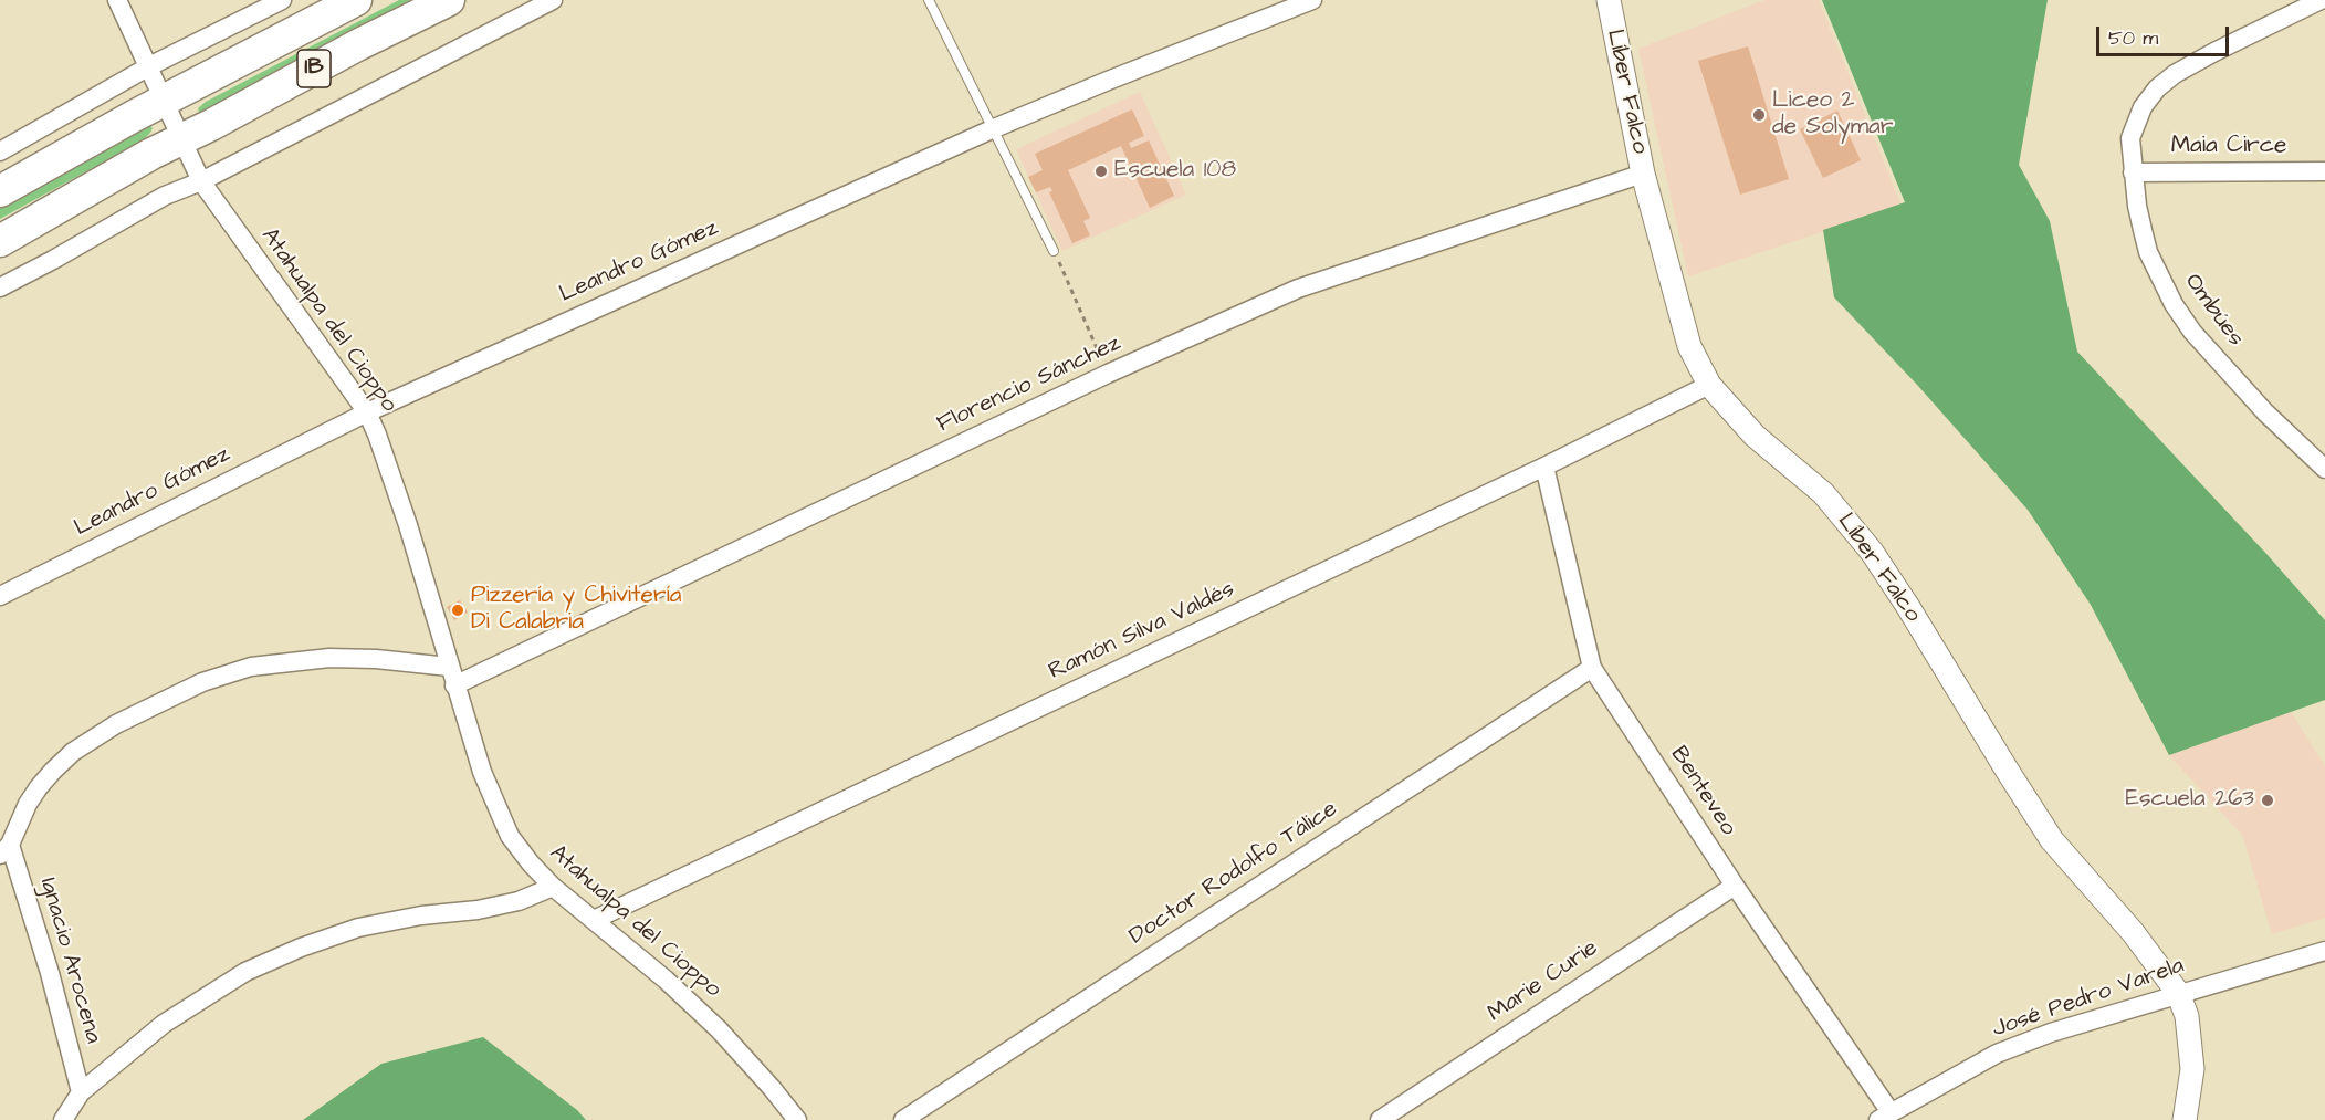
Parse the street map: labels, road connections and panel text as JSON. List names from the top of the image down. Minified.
{"streets":{"highway":["IB"],"street":["Líber Falco","Maia Circe","Leandro Gómez","Ombúes","Atahualpa del Cioppo","Florencio Sánchez","Ramón Silva Valdés","Benteveo","Doctor Rodolfo Tálice","Ignacio Arocena","Marie Curie","José Pedro Varela"]},"crossings":[["IB","Atahualpa del Cioppo"],["Líber Falco","Florencio Sánchez"],["Líber Falco","Ramón Silva Valdés"],["Líber Falco","José Pedro Varela"],["Maia Circe","Ombúes"],["Leandro Gómez","Atahualpa del Cioppo"],["Atahualpa del Cioppo","Florencio Sánchez"],["Atahualpa del Cioppo","Ramón Silva Valdés"],["Ramón Silva Valdés","Benteveo"],["Benteveo","Doctor Rodolfo Tálice"],["Benteveo","Marie Curie"],["Benteveo","José Pedro Varela"]],"places":["Liceo 2 de Solymar","Escuela 108","Pizzería y Chivitería Di Calabria","Escuela 263"],"scale_bar":"50 m"}
